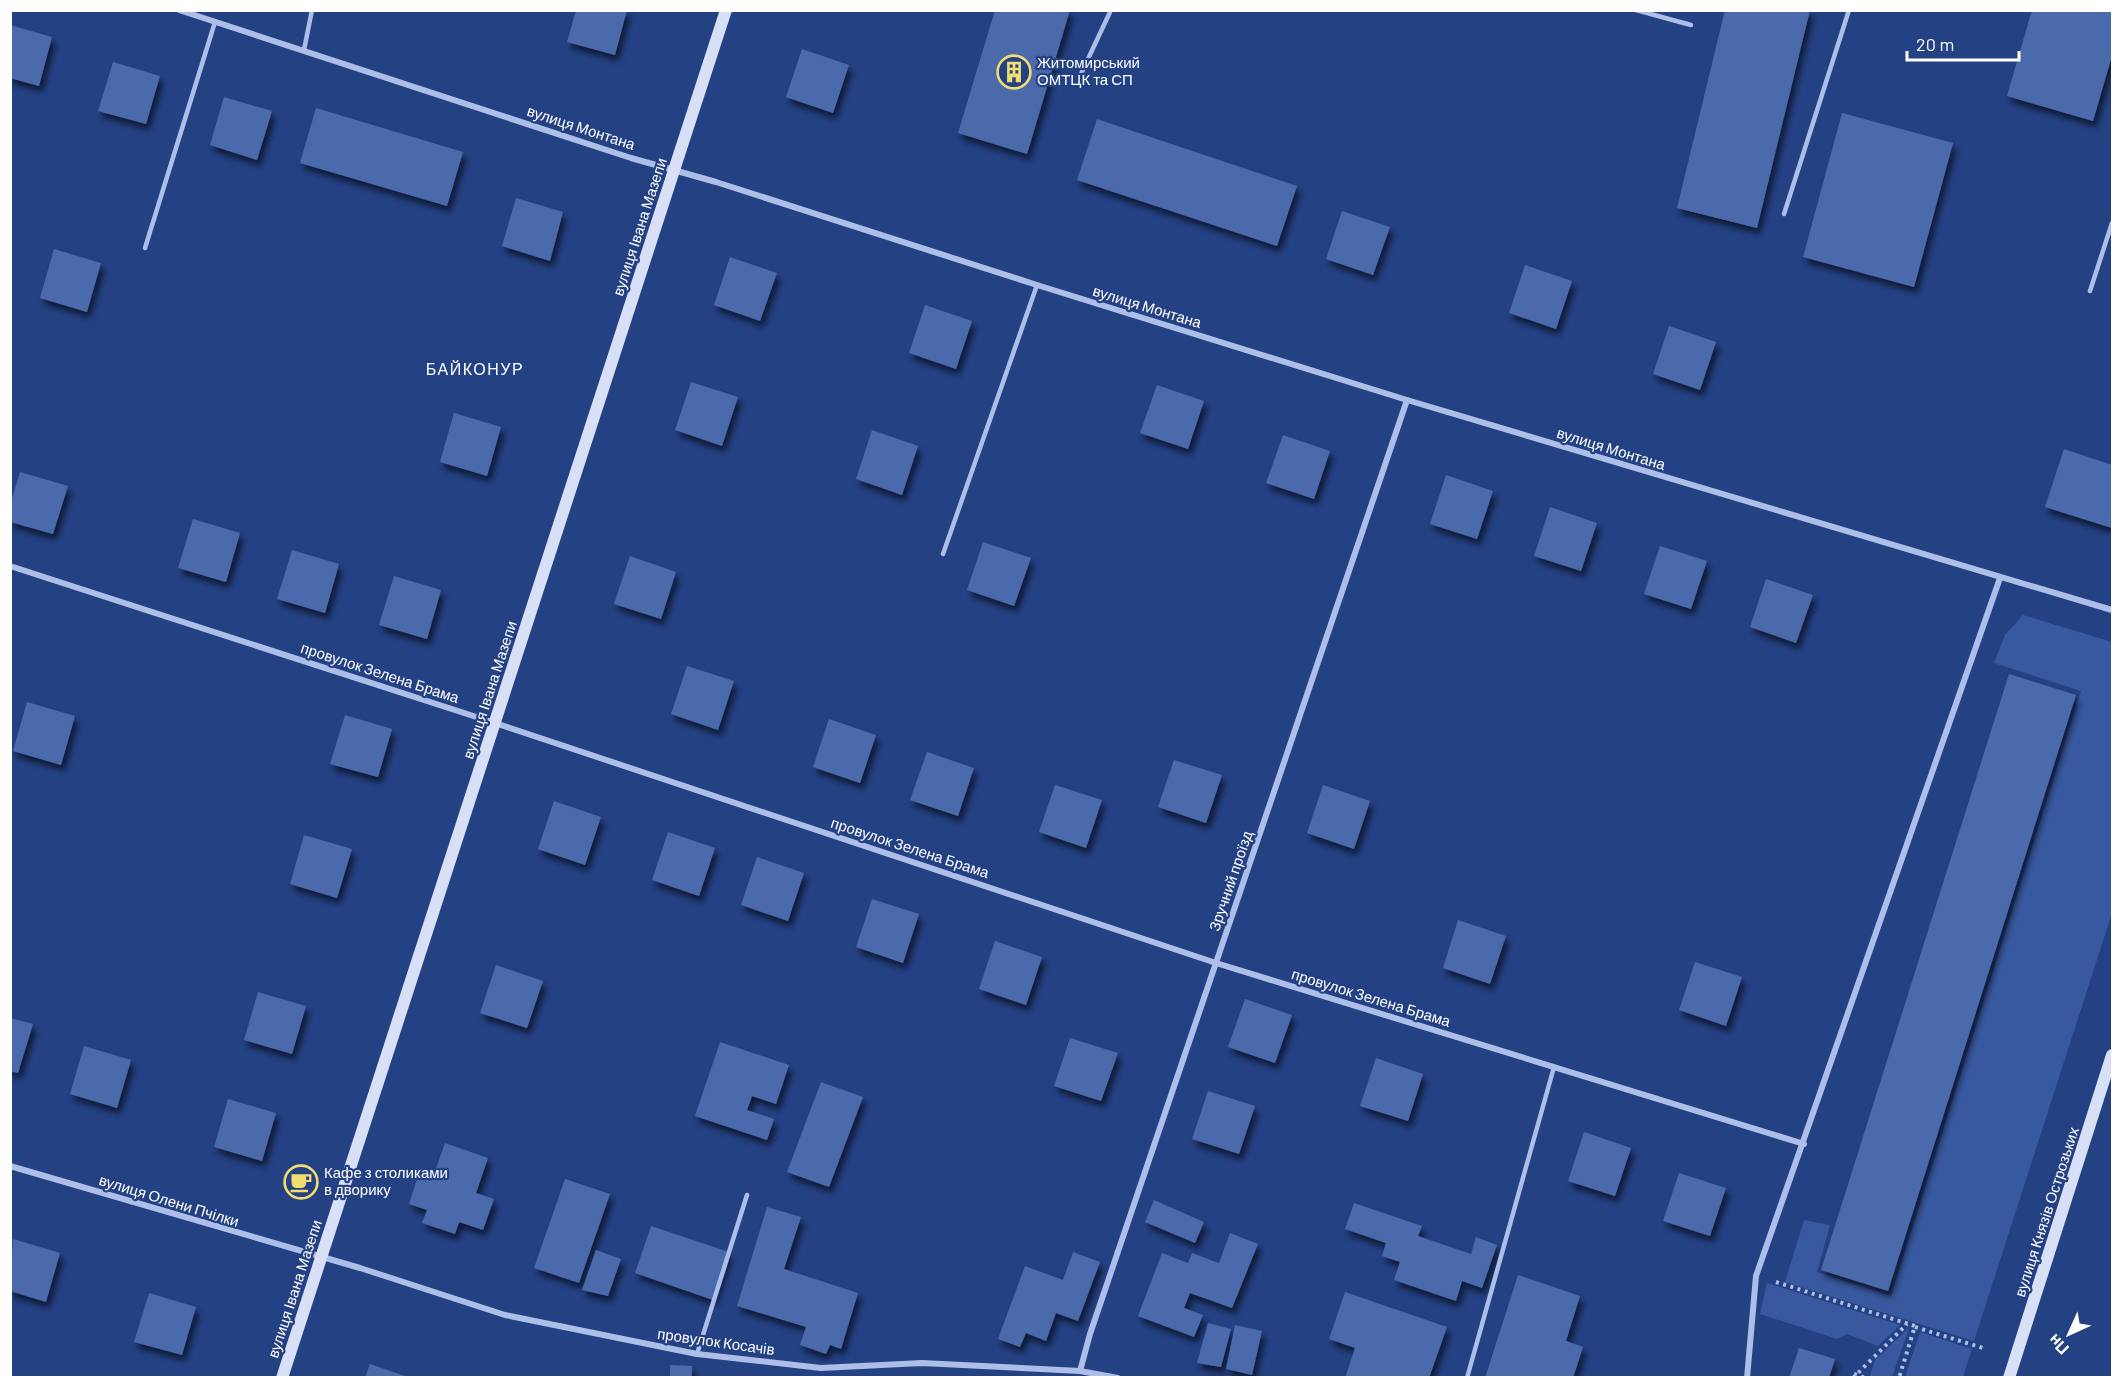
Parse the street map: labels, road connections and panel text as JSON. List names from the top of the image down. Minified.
{"streets":{"main road":["вулиця Івана Мазепи","вулиця Князів Острозьких"],"street":["вулиця Монтана","провулок Зелена Брама","Зручний проїзд","вулиця Олени Пчілки","провулок Косачів"]},"crossings":[["вулиця Монтана","вулиця Івана Мазепи"],["вулиця Монтана","Зручний проїзд"],["вулиця Івана Мазепи","провулок Зелена Брама"],["вулиця Івана Мазепи","вулиця Олени Пчілки"],["вулиця Івана Мазепи","провулок Косачів"],["провулок Зелена Брама","Зручний проїзд"],["Зручний проїзд","провулок Косачів"],["вулиця Олени Пчілки","провулок Косачів"]],"districts":["БАЙКОНУР"],"places":{"building":["Житомирський ОМТЦК та СП"],"cafe":["Кафе з столиками в дворику"]},"scale_bar":"20 m","north":"bottom left"}
